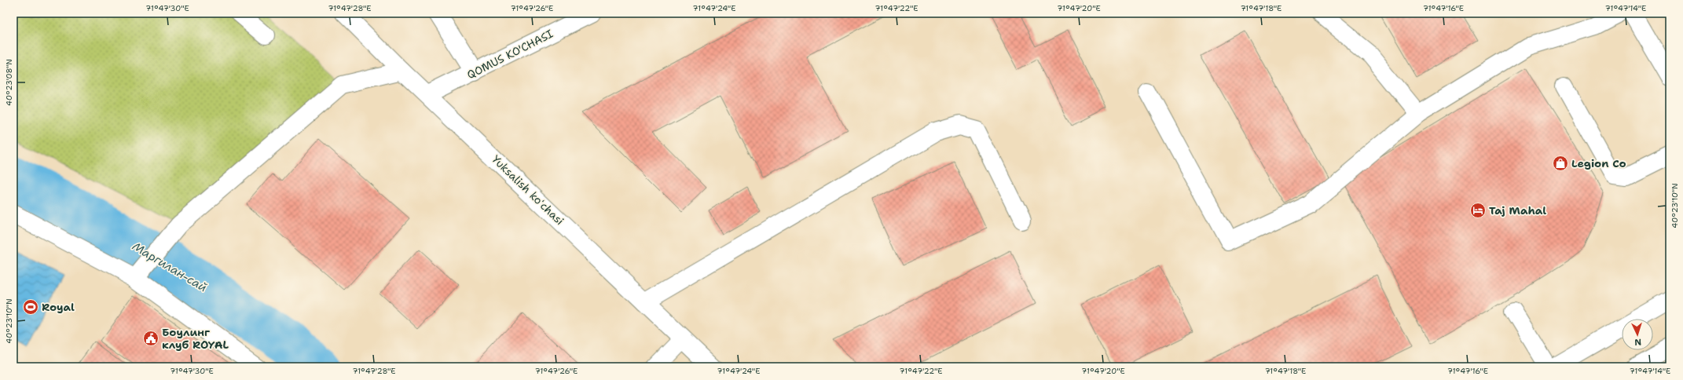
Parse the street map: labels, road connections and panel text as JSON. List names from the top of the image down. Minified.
{"streets":{"street":["QOMUS KO'CHASI","Yuksalish koʻchasi"]},"crossings":[["QOMUS KO'CHASI","Yuksalish koʻchasi"]],"water":["Маргилан-сай"],"places":{"shop":["Legion Co"],"hotel":["Taj Mahal"],"sports":["Royal"],"public building":["Боулинг клуб ROYAL"]},"north":"bottom","coordinates":["71°47'30\"E","71°47'28\"E","71°47'26\"E","71°47'24\"E","71°47'22\"E","71°47'20\"E","71°47'18\"E","71°47'16\"E","71°47'14\"E","40°23'08\"N","40°23'10\"N"]}
